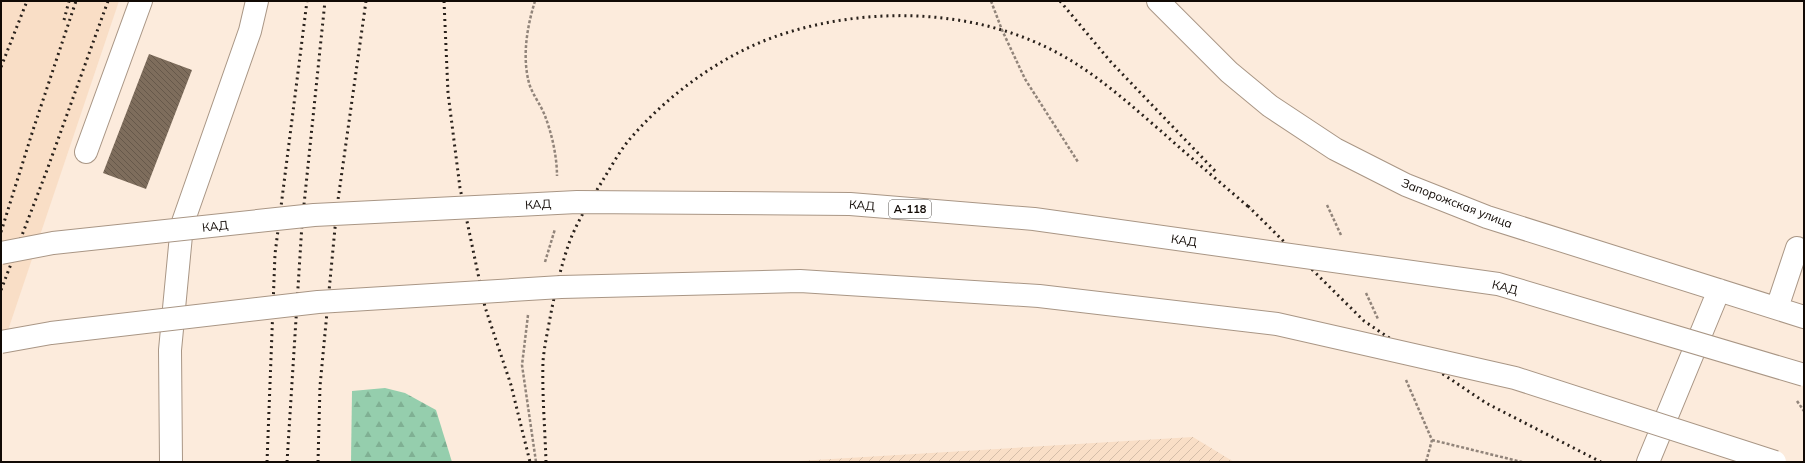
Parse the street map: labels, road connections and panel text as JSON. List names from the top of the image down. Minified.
{"streets":{"main road":["Запорожская улица","КАД","А-118"]}}
